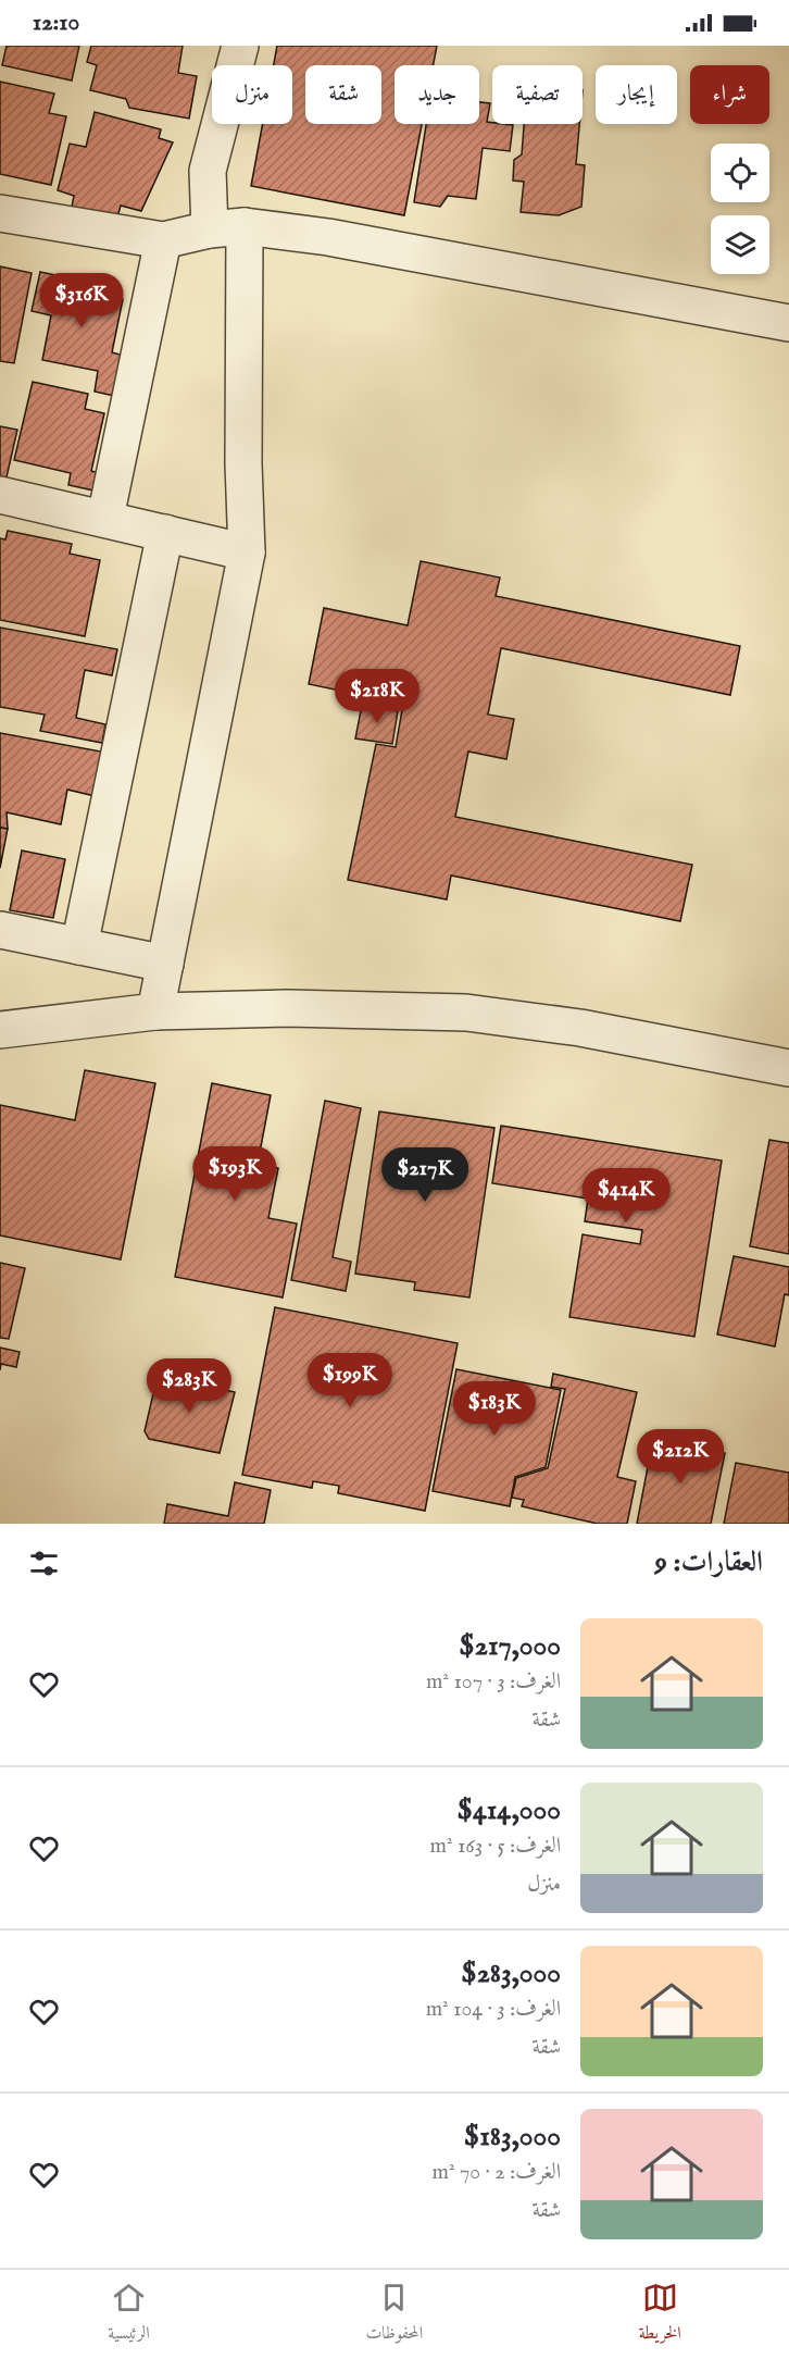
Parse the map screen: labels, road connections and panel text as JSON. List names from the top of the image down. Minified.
{"page":{"status":"12:10","chip":["شراء","إيجار","تصفية","جديد","شقة","منزل"],"price":["$316K","$218K","$193K","$217K","$414K","$199K","$283K","$183K","$212K"],"heading":"العقارات: 9","list":[{"name":"$217,000","note":"الغرف: 3 · 107 m² · شقة"},{"name":"$414,000","note":"الغرف: 5 · 163 m² · منزل"},{"name":"$283,000","note":"الغرف: 3 · 104 m² · شقة"},{"name":"$183,000","note":"الغرف: 2 · 70 m² · شقة"}],"tabs":["الخريطة","المحفوظات","الرئيسية"]}}
